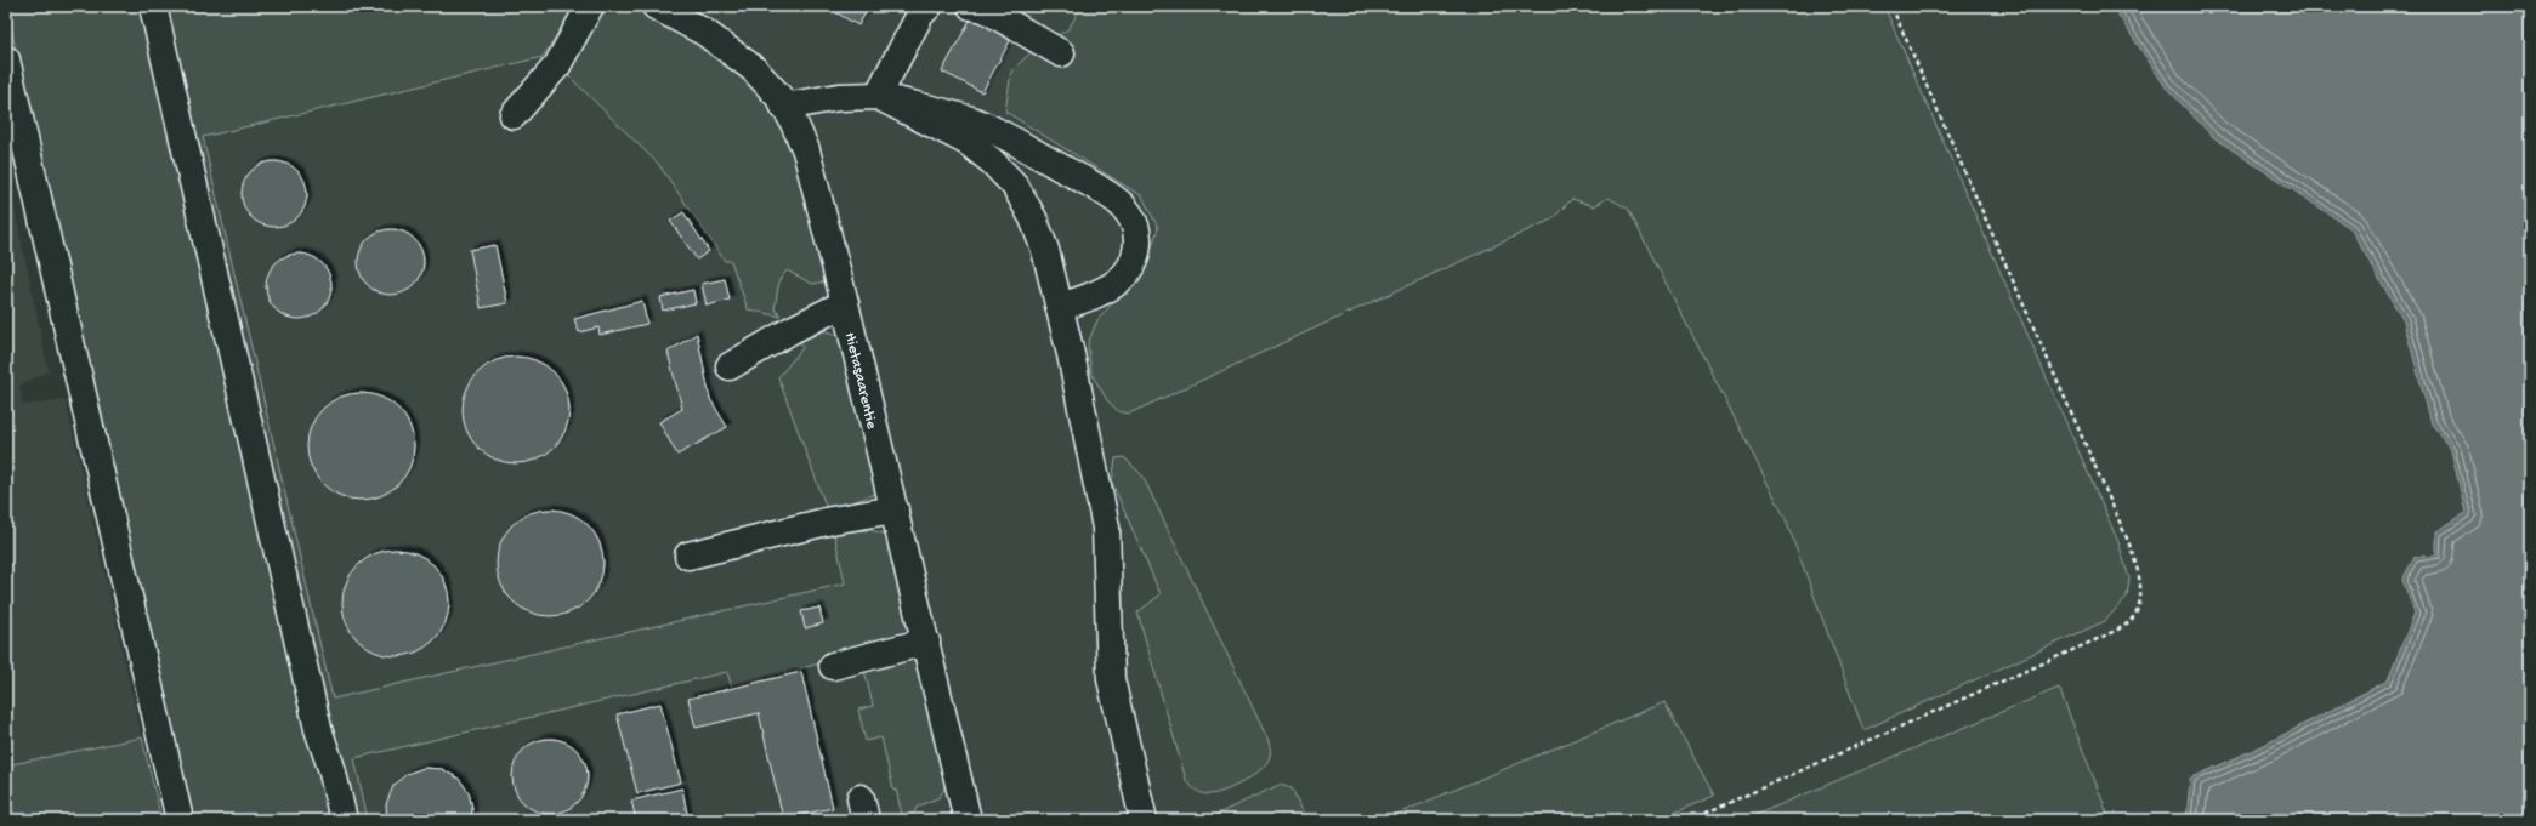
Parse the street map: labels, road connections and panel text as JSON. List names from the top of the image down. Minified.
{"streets":{"street":["Hietasaarentie"]}}
